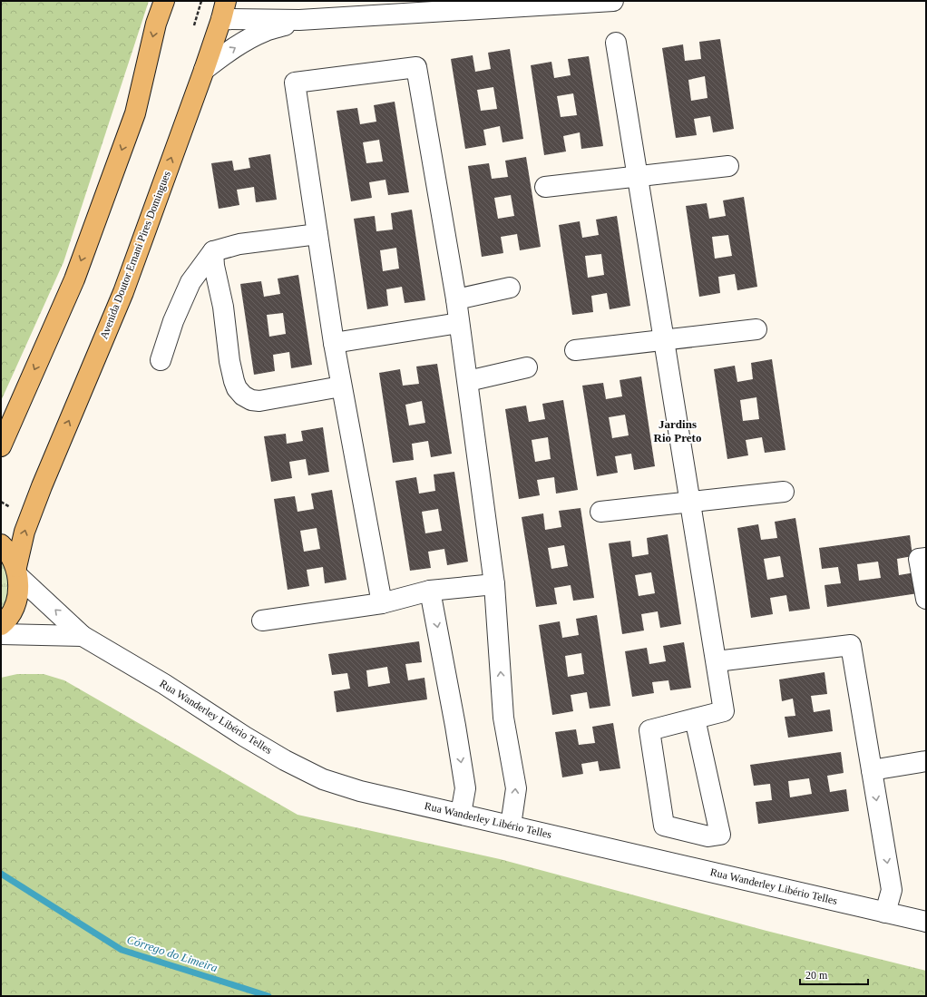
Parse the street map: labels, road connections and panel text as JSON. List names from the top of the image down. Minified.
{"streets":{"main road":["Avenida Doutor Ernani Pires Domingues"],"street":["Rua Wanderley Libério Telles"]},"crossings":[["Avenida Doutor Ernani Pires Domingues","Rua Wanderley Libério Telles"]],"districts":["Jardins Rio Preto"],"water":["Córrego do Limeira"],"scale_bar":"20 m"}
